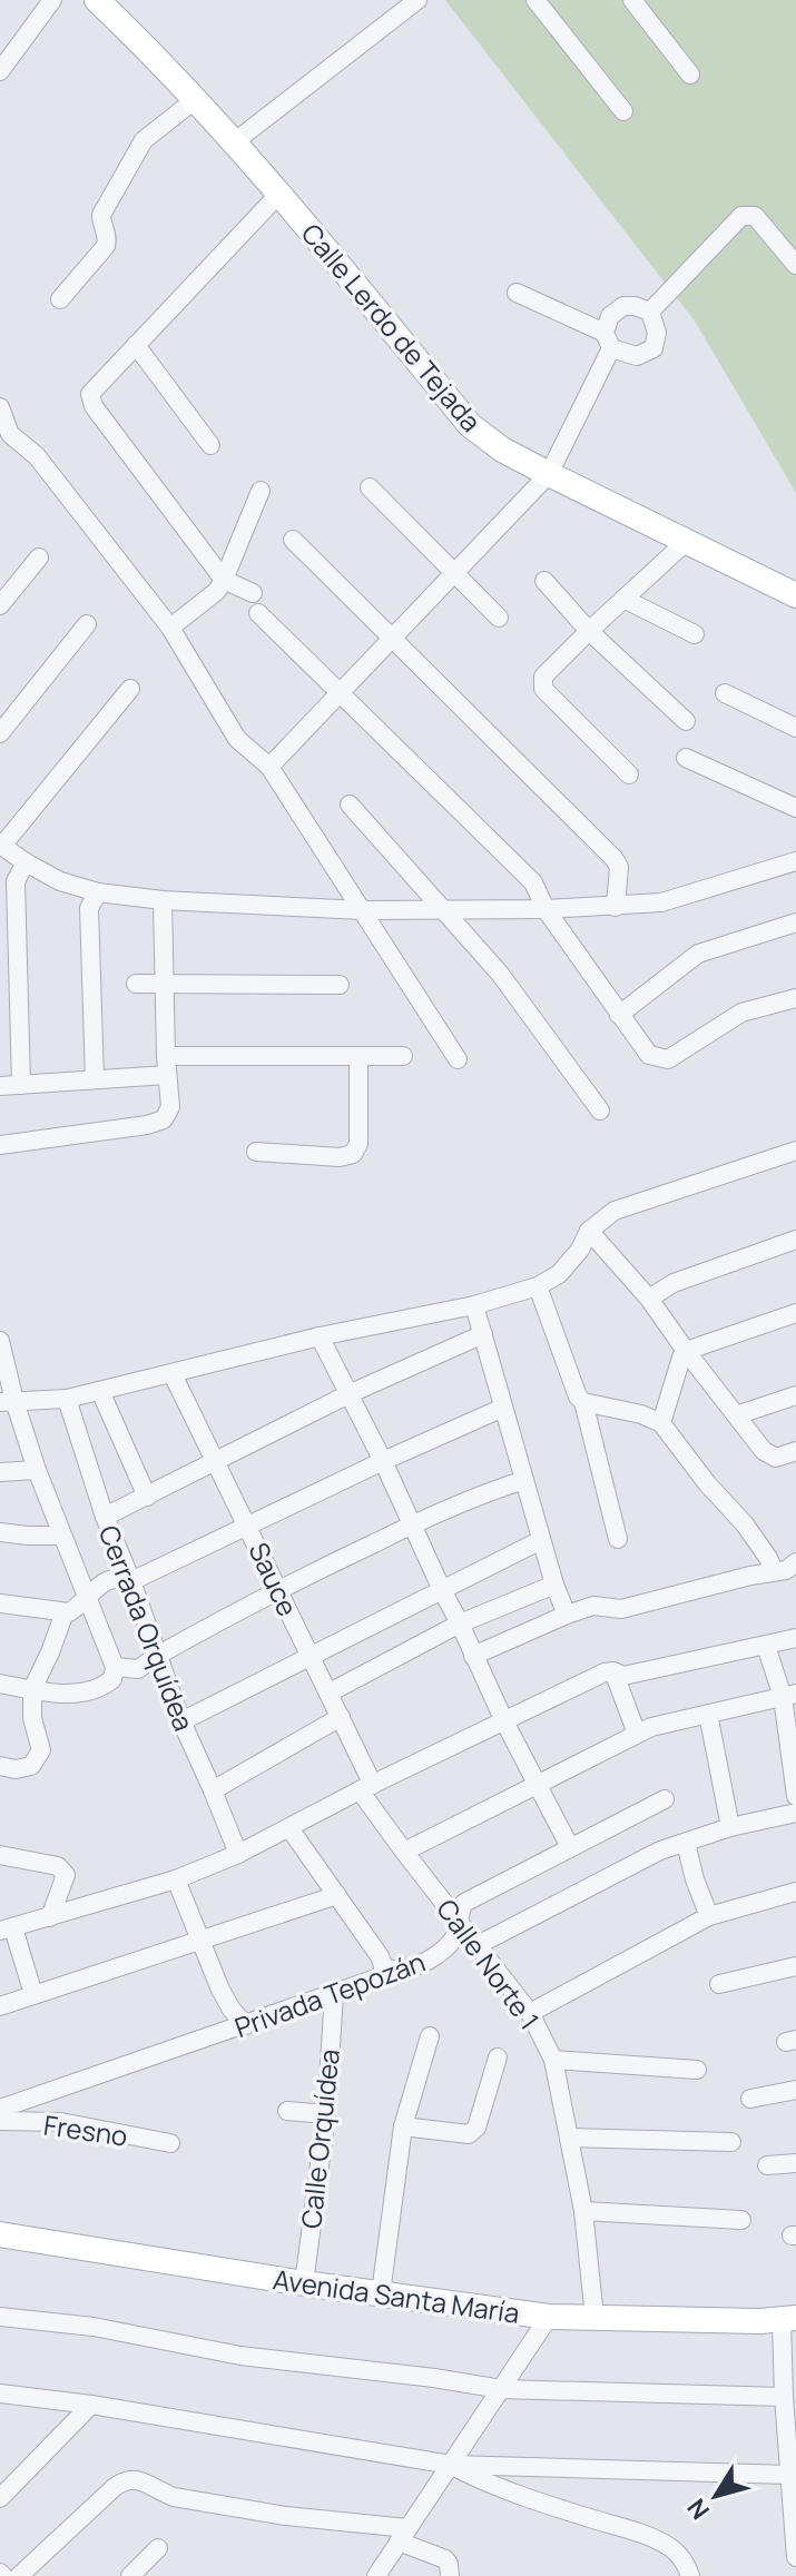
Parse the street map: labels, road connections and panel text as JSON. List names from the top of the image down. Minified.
{"streets":{"main road":["Calle Lerdo de Tejada","Avenida Santa María"],"street":["Sauce","Cerrada Orquídea","Calle Norte 1","Privada Tepozán","Fresno","Calle Orquídea"]},"crossings":[["Sauce","Calle Norte 1"],["Calle Norte 1","Privada Tepozán"],["Calle Norte 1","Avenida Santa María"],["Privada Tepozán","Calle Orquídea"],["Calle Orquídea","Avenida Santa María"]],"north":"bottom left"}
